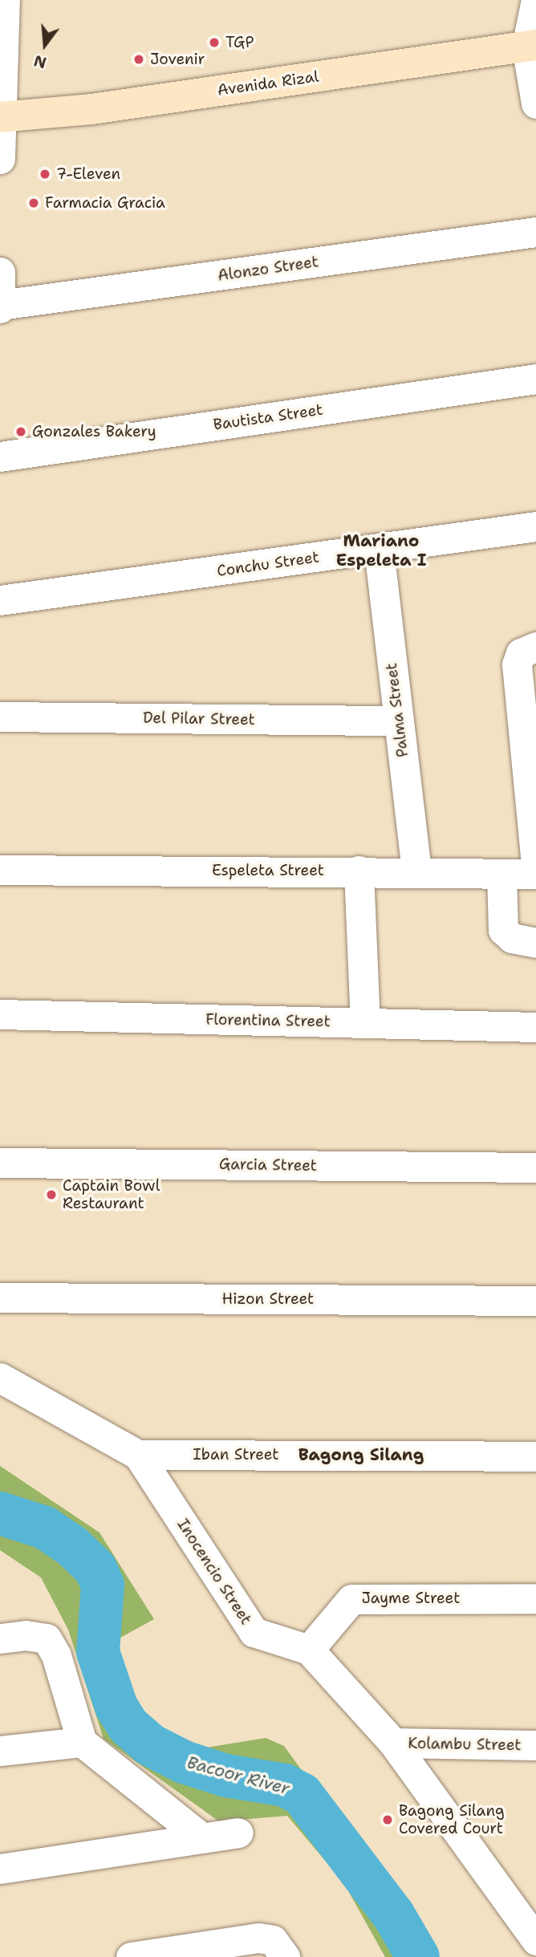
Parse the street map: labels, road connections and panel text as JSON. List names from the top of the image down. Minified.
{"streets":{"main road":["Avenida Rizal"],"street":["Alonzo Street","Bautista Street","Conchu Street","Palma Street","Del Pilar Street","Espeleta Street","Florentina Street","Garcia Street","Hizon Street","Iban Street","Inocencio Street","Jayme Street","Kolambu Street"]},"crossings":[["Conchu Street","Palma Street"],["Palma Street","Del Pilar Street"],["Palma Street","Espeleta Street"],["Iban Street","Inocencio Street"],["Inocencio Street","Jayme Street"],["Inocencio Street","Kolambu Street"]],"districts":["Mariano Espeleta I","Bagong Silang"],"water":["Bacoor River"],"places":["TGP","Jovenir","7-Eleven","Farmacia Gracia","Gonzales Bakery","Captain Bowl Restaurant","Bagong Silang Covered Court"],"north":"bottom"}
